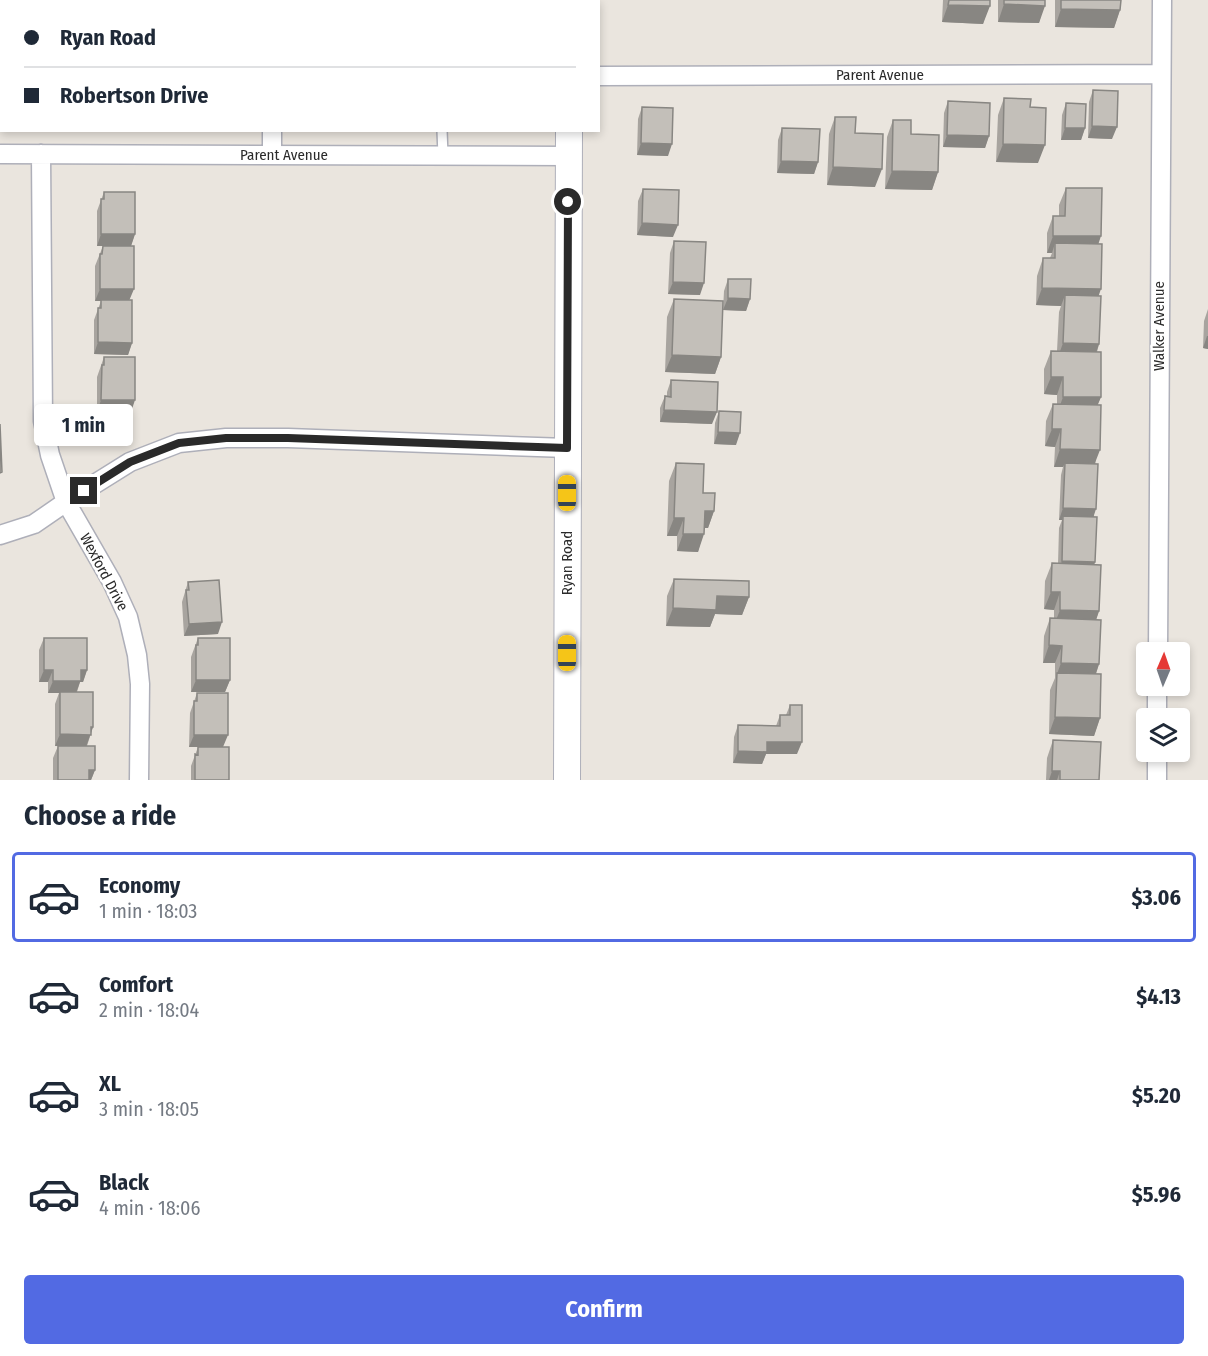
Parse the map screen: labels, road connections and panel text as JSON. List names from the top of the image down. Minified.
{"streets":{"main road":["Ryan Road"],"street":["Parent Avenue","Walker Avenue","Wexford Drive"]},"crossings":[["Parent Avenue","Walker Avenue"],["Parent Avenue","Ryan Road"],["Parent Avenue","Wexford Drive"]],"north":"top","page":{"banner":["Ryan Road","Robertson Drive"],"bubble":"1 min","heading":"Choose a ride","list":[{"name":"Economy","note":"1 min · 18:03","value":"$3.06"},{"name":"Comfort","note":"2 min · 18:04","value":"$4.13"},{"name":"XL","note":"3 min · 18:05","value":"$5.20"},{"name":"Black","note":"4 min · 18:06","value":"$5.96"}],"buttons":"Confirm"}}
